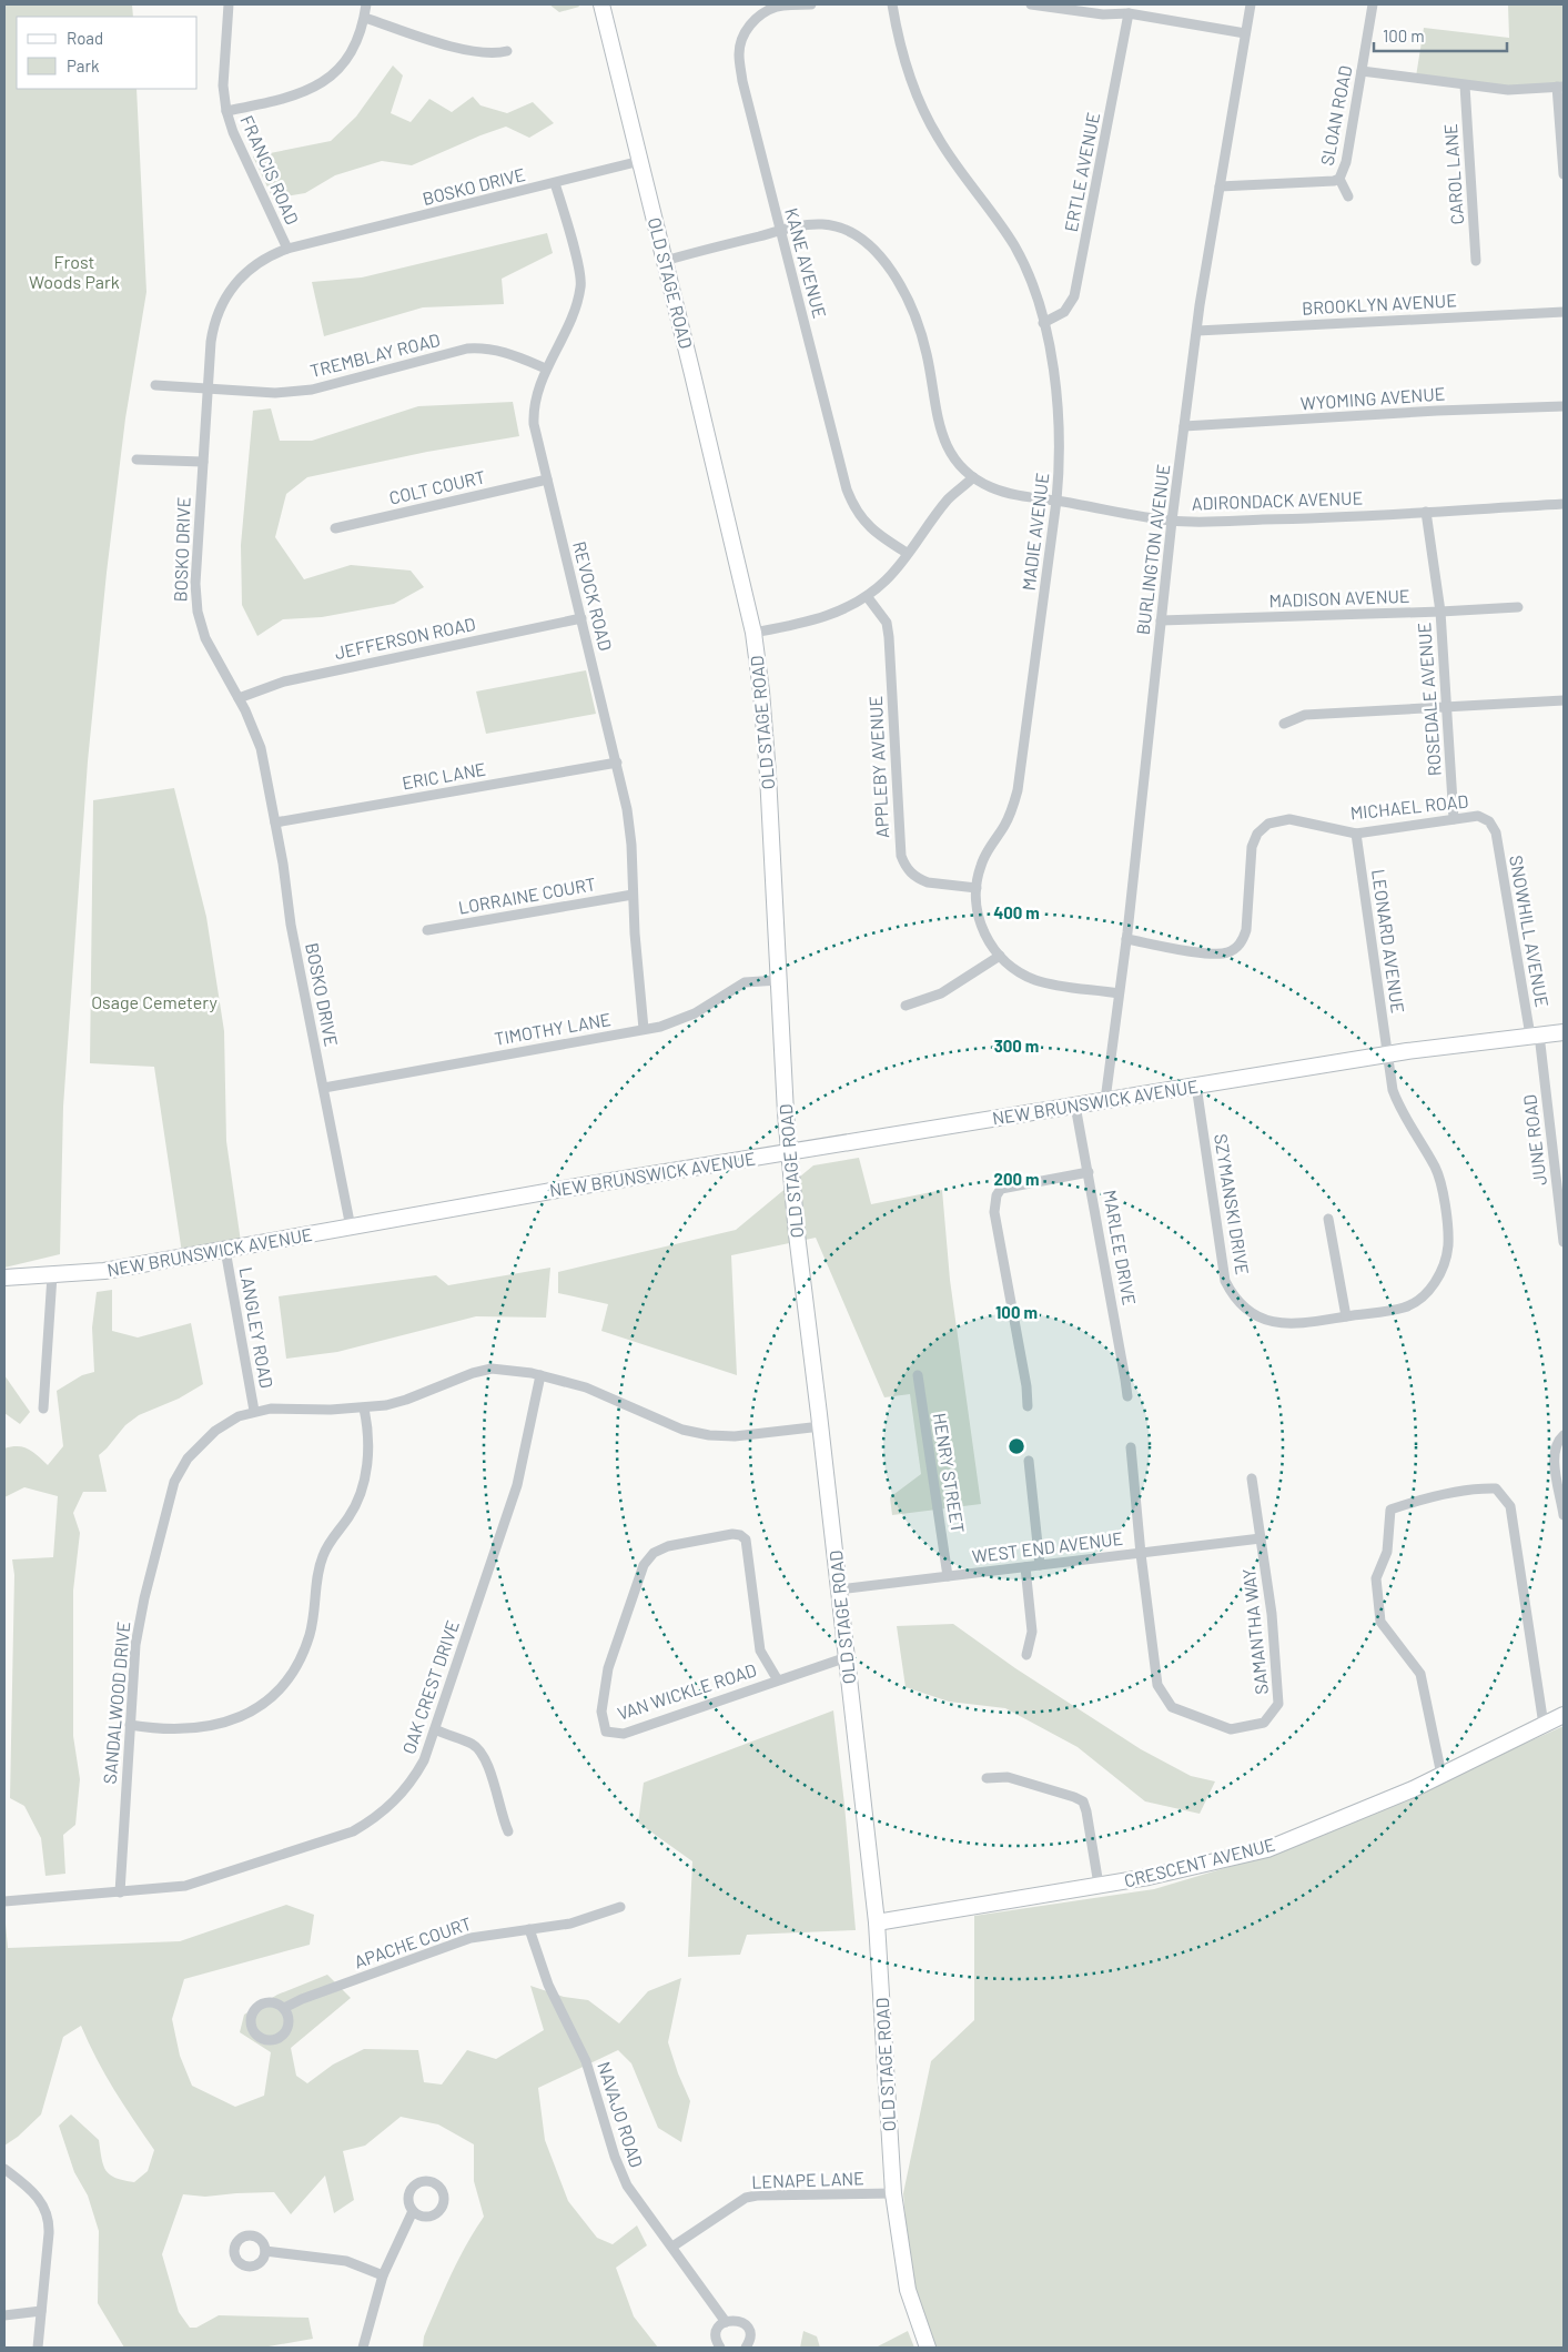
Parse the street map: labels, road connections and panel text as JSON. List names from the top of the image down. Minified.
{"streets":{"main road":["OLD STAGE ROAD","NEW BRUNSWICK AVENUE","CRESCENT AVENUE"],"street":["SLOAN ROAD","FRANCIS ROAD","ERTLE AVENUE","CAROL LANE","BOSKO DRIVE","KANE AVENUE","BROOKLYN AVENUE","TREMBLAY ROAD","WYOMING AVENUE","COLT COURT","ADIRONDACK AVENUE","MADIE AVENUE","BURLINGTON AVENUE","REVOCK ROAD","MADISON AVENUE","JEFFERSON ROAD","ROSEDALE AVENUE","APPLEBY AVENUE","ERIC LANE","MICHAEL ROAD","LORRAINE COURT","SNOWHILL AVENUE","LEONARD AVENUE","TIMOTHY LANE","JUNE ROAD","SZYMANSKI DRIVE","MARLEE DRIVE","LANGLEY ROAD","HENRY STREET","WEST END AVENUE","SAMANTHA WAY","OAK CREST DRIVE","VAN WICKLE ROAD","SANDALWOOD DRIVE","APACHE COURT","NAVAJO ROAD","LENAPE LANE"]},"crossings":[["SLOAN ROAD","BURLINGTON AVENUE"],["FRANCIS ROAD","BOSKO DRIVE"],["ERTLE AVENUE","MADIE AVENUE"],["BOSKO DRIVE","OLD STAGE ROAD"],["BOSKO DRIVE","TREMBLAY ROAD"],["BOSKO DRIVE","REVOCK ROAD"],["BOSKO DRIVE","JEFFERSON ROAD"],["BOSKO DRIVE","ERIC LANE"],["BOSKO DRIVE","TIMOTHY LANE"],["BOSKO DRIVE","NEW BRUNSWICK AVENUE"],["KANE AVENUE","ADIRONDACK AVENUE"],["OLD STAGE ROAD","ADIRONDACK AVENUE"],["OLD STAGE ROAD","TIMOTHY LANE"],["OLD STAGE ROAD","NEW BRUNSWICK AVENUE"],["OLD STAGE ROAD","WEST END AVENUE"],["OLD STAGE ROAD","VAN WICKLE ROAD"],["OLD STAGE ROAD","SANDALWOOD DRIVE"],["OLD STAGE ROAD","CRESCENT AVENUE"],["OLD STAGE ROAD","LENAPE LANE"],["BROOKLYN AVENUE","BURLINGTON AVENUE"],["TREMBLAY ROAD","REVOCK ROAD"],["WYOMING AVENUE","BURLINGTON AVENUE"],["COLT COURT","REVOCK ROAD"],["ADIRONDACK AVENUE","MADIE AVENUE"],["ADIRONDACK AVENUE","BURLINGTON AVENUE"],["ADIRONDACK AVENUE","ROSEDALE AVENUE"],["MADIE AVENUE","BURLINGTON AVENUE"],["MADIE AVENUE","APPLEBY AVENUE"],["BURLINGTON AVENUE","MADISON AVENUE"],["BURLINGTON AVENUE","MICHAEL ROAD"],["BURLINGTON AVENUE","NEW BRUNSWICK AVENUE"],["REVOCK ROAD","JEFFERSON ROAD"],["REVOCK ROAD","ERIC LANE"],["REVOCK ROAD","LORRAINE COURT"],["REVOCK ROAD","TIMOTHY LANE"],["MADISON AVENUE","ROSEDALE AVENUE"],["ROSEDALE AVENUE","MICHAEL ROAD"],["MICHAEL ROAD","SNOWHILL AVENUE"],["MICHAEL ROAD","LEONARD AVENUE"],["SNOWHILL AVENUE","NEW BRUNSWICK AVENUE"],["SNOWHILL AVENUE","JUNE ROAD"],["LEONARD AVENUE","NEW BRUNSWICK AVENUE"],["LEONARD AVENUE","SZYMANSKI DRIVE"],["NEW BRUNSWICK AVENUE","JUNE ROAD"],["NEW BRUNSWICK AVENUE","SZYMANSKI DRIVE"],["NEW BRUNSWICK AVENUE","MARLEE DRIVE"],["NEW BRUNSWICK AVENUE","LANGLEY ROAD"],["LANGLEY ROAD","SANDALWOOD DRIVE"],["HENRY STREET","WEST END AVENUE"],["WEST END AVENUE","SAMANTHA WAY"],["OAK CREST DRIVE","SANDALWOOD DRIVE"],["APACHE COURT","NAVAJO ROAD"],["NAVAJO ROAD","LENAPE LANE"]],"parks":["Frost Woods Park","Osage Cemetery"],"legend":["Road","Park"],"scale_bar":"100 m","rings":["400 m","300 m","200 m","100 m"]}
